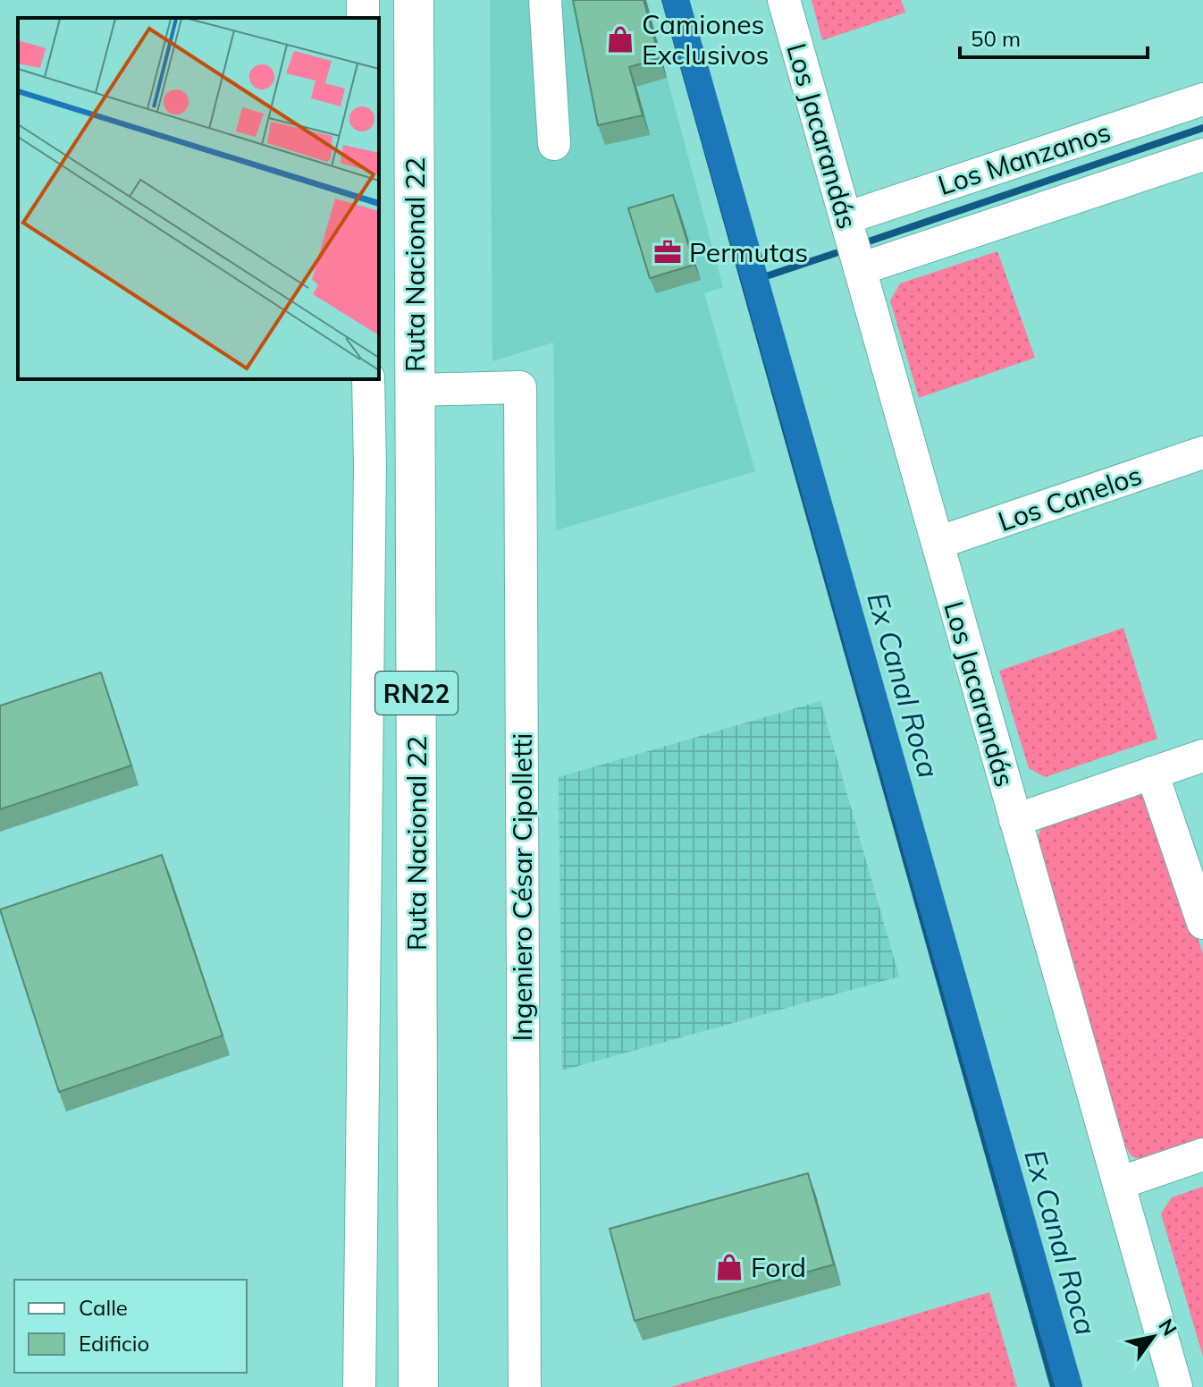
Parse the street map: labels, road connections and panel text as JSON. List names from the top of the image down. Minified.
{"streets":{"highway":["Ruta Nacional 22","RN22"],"street":["Los Jacarandás","Los Manzanos","Los Canelos","Ingeniero César Cipolletti"]},"crossings":[["Los Jacarandás","Los Manzanos"],["Los Jacarandás","Los Canelos"],["Ruta Nacional 22","Ingeniero César Cipolletti"]],"water":["Ex Canal Roca"],"places":{"shop":["Camiones Exclusivos","Ford"],"office":["Permutas"]},"legend":["Calle","Edificio"],"scale_bar":"50 m","north":"top right"}
